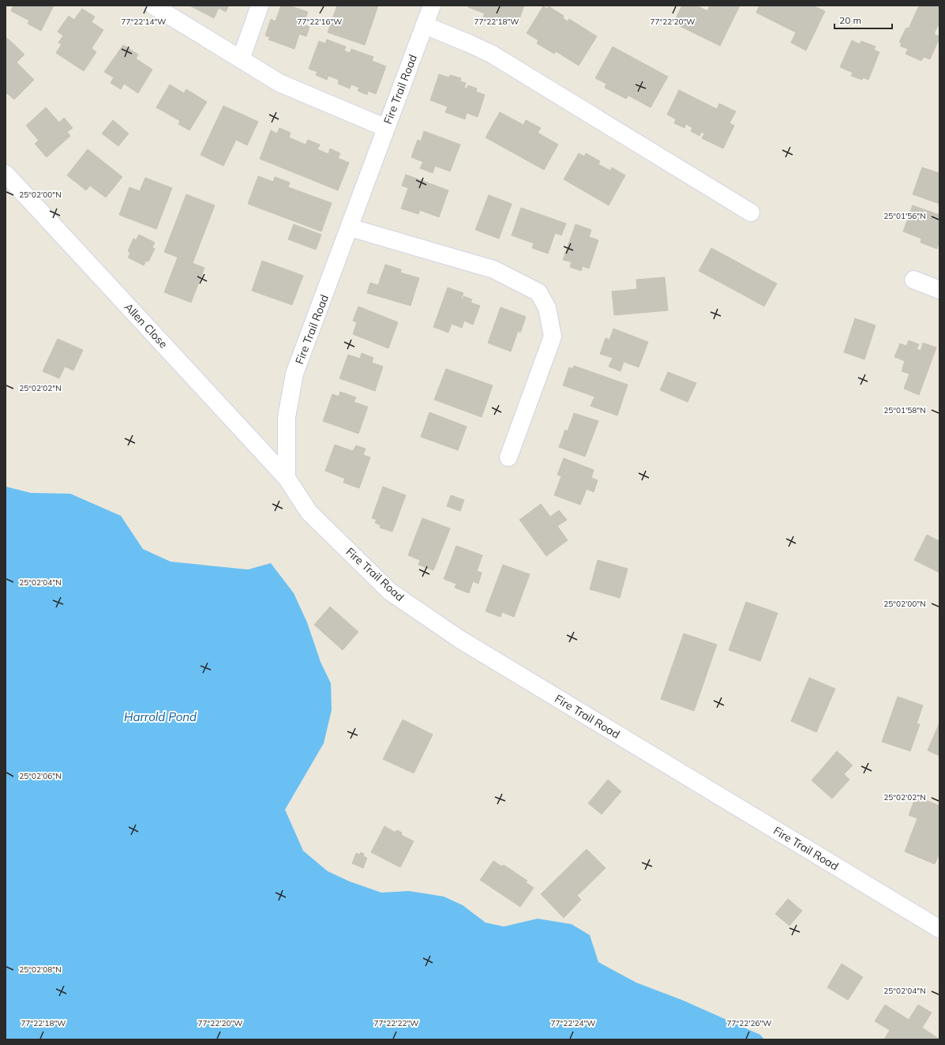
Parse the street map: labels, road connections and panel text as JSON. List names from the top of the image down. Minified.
{"streets":{"street":["Fire Trail Road","Allen Close"]},"crossings":[["Fire Trail Road","Allen Close"]],"water":["Harrold Pond"],"scale_bar":"20 m","coordinates":["77°22'14\"W","77°22'16\"W","77°22'18\"W","77°22'20\"W","25°02'00\"N","25°01'56\"N","25°02'02\"N","25°01'58\"N","25°02'04\"N","25°02'06\"N","25°02'08\"N","77°22'22\"W","77°22'24\"W","77°22'26\"W"]}
